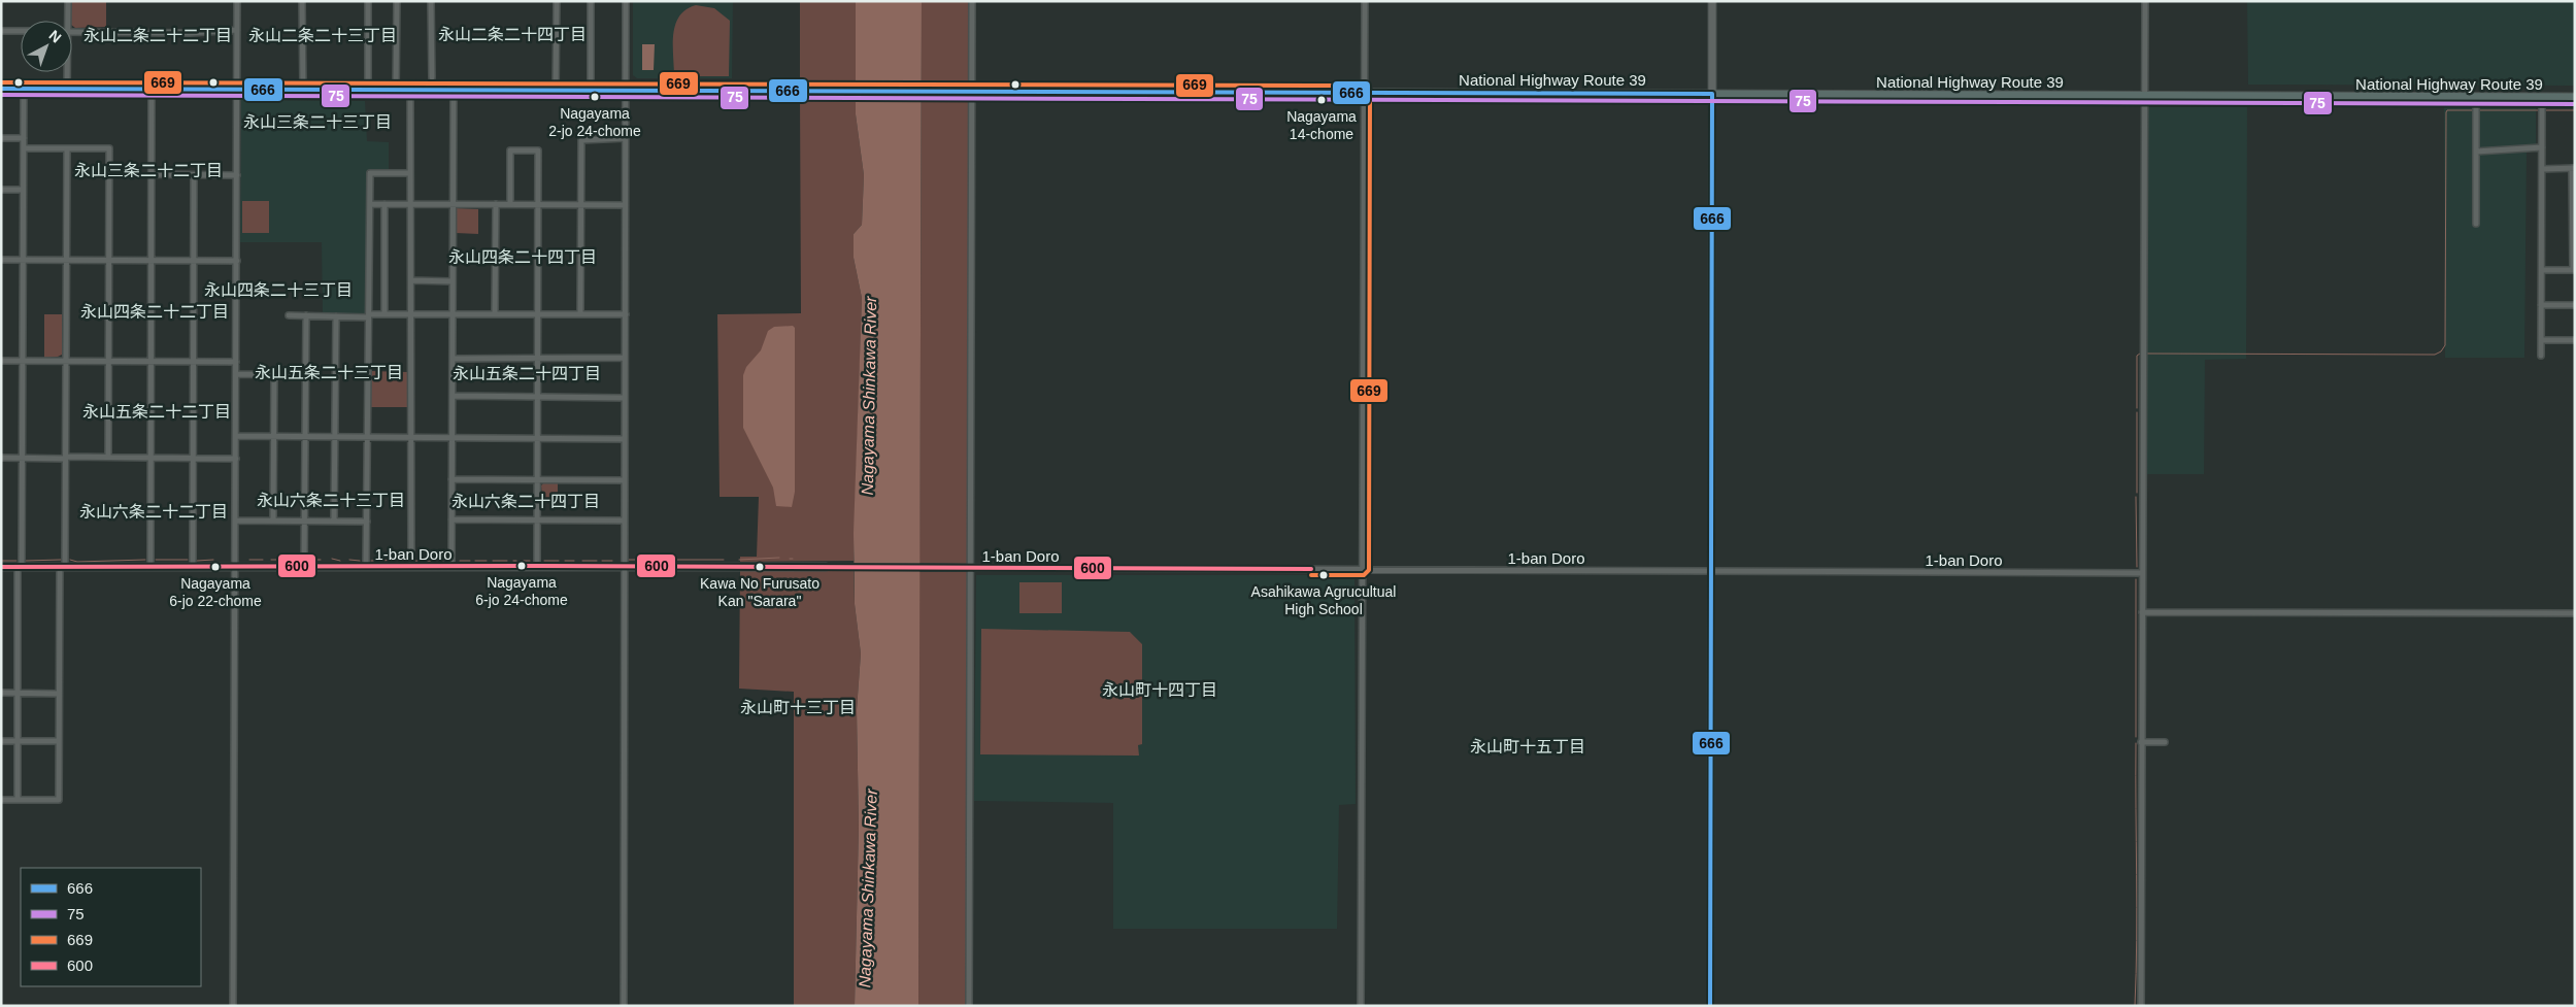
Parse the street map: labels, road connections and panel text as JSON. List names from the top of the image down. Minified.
{"streets":{"highway":["National Highway Route 39"],"street":["1-ban Doro"]},"districts":["永山二条二十四丁目","永山二条二十二丁目","永山二条二十三丁目","永山三条二十三丁目","永山三条二十二丁目","永山四条二十四丁目","永山四条二十三丁目","永山四条二十二丁目","永山五条二十三丁目","永山五条二十四丁目","永山五条二十二丁目","永山六条二十三丁目","永山六条二十四丁目","永山六条二十二丁目","永山町十四丁目","永山町十三丁目","永山町十五丁目"],"water":["Nagayama Shinkawa River"],"places":["Nagayama 2-jo 24-chome","Nagayama 14-chome","Nagayama 6-jo 24-chome","Nagayama 6-jo 22-chome","Kawa No Furusato Kan \"Sarara\"","Asahikawa Agrucultual High School"],"lines":["transit line 669","transit line 666","transit line 75","transit line 600"],"legend":["666","75","669","600"],"north":"top right"}
